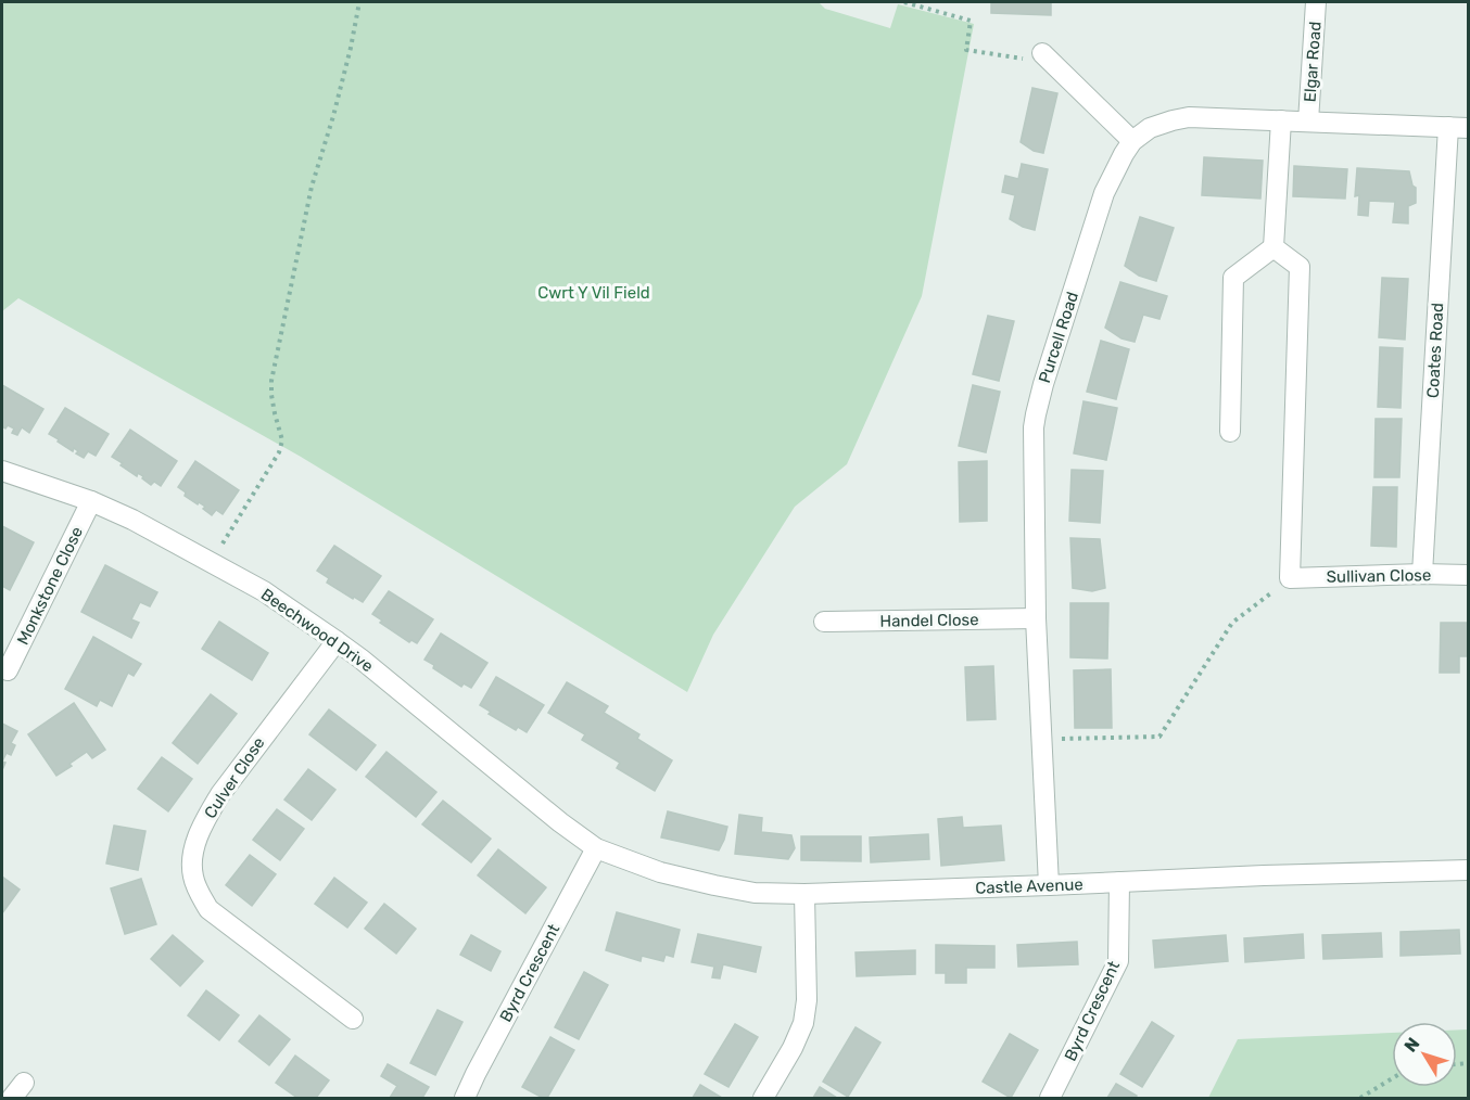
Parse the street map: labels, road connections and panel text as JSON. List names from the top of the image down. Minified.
{"streets":{"street":["Elgar Road","Purcell Road","Coates Road","Sullivan Close","Monkstone Close","Handel Close","Beechwood Drive","Culver Close","Castle Avenue","Byrd Crescent"]},"crossings":[["Elgar Road","Purcell Road"],["Purcell Road","Coates Road"],["Purcell Road","Handel Close"],["Purcell Road","Castle Avenue"],["Coates Road","Sullivan Close"],["Monkstone Close","Beechwood Drive"],["Beechwood Drive","Culver Close"],["Beechwood Drive","Castle Avenue"],["Beechwood Drive","Byrd Crescent"],["Castle Avenue","Byrd Crescent"]],"parks":["Cwrt Y Vil Field"],"north":"top left"}
